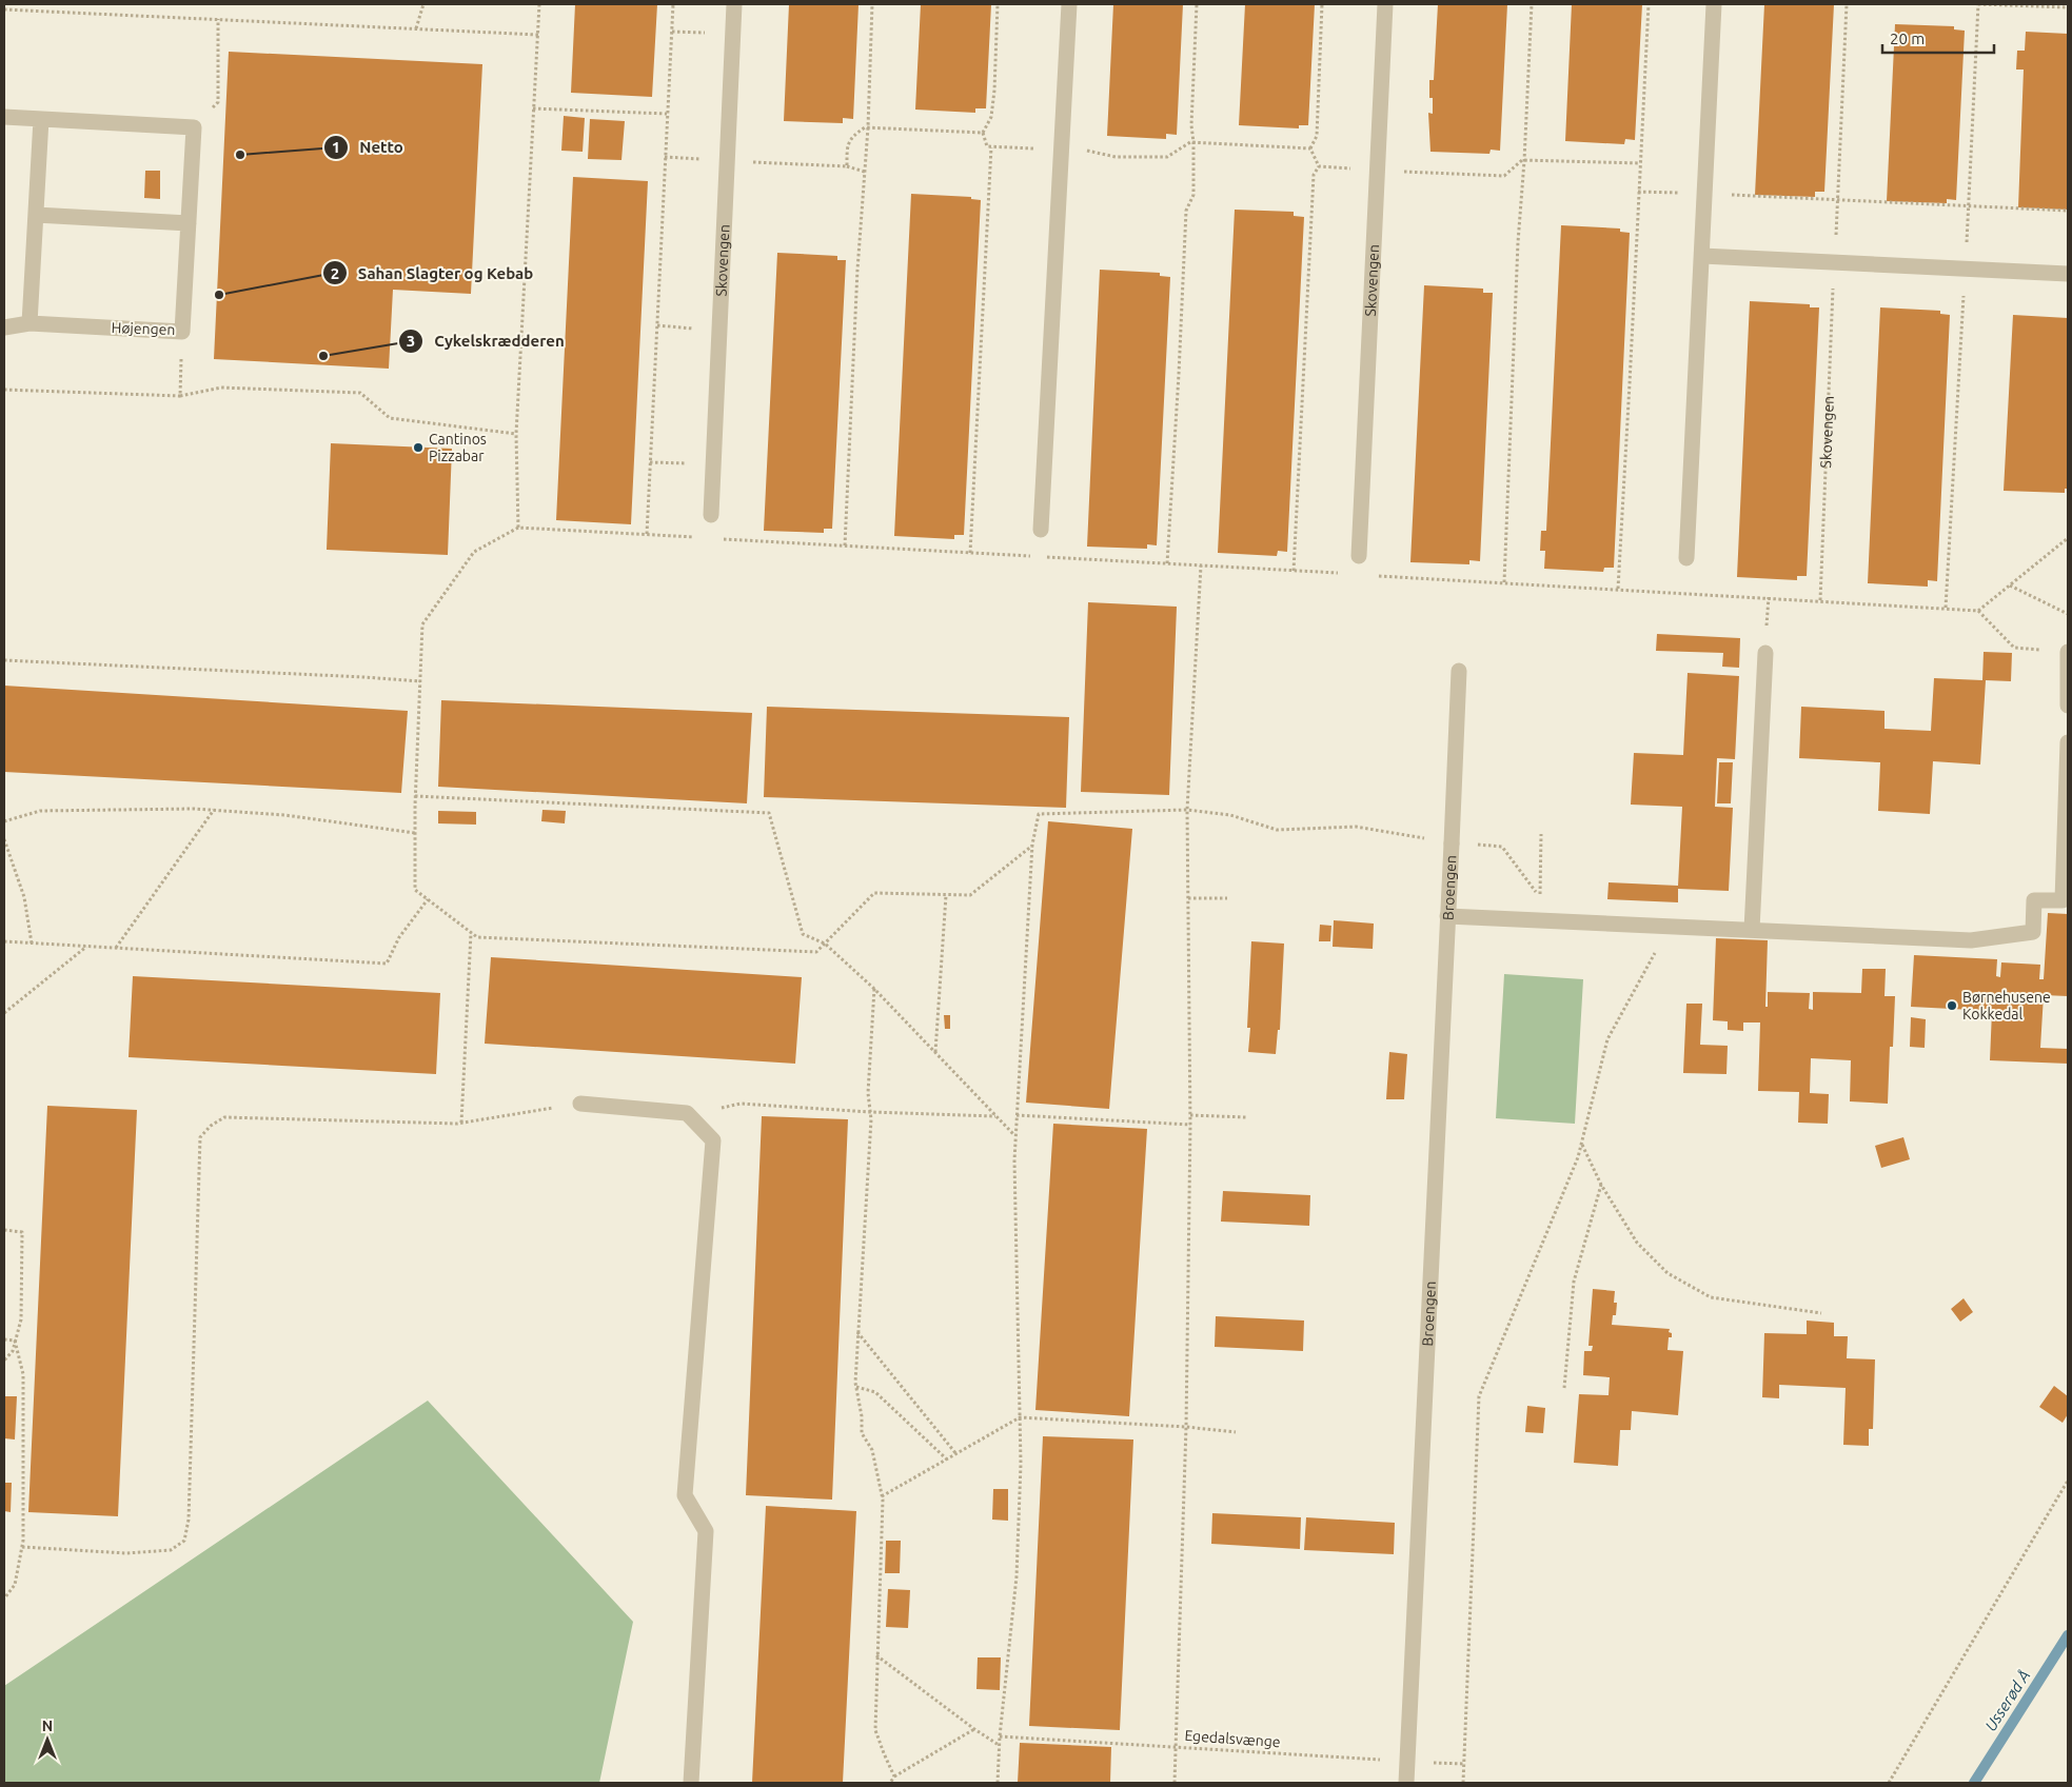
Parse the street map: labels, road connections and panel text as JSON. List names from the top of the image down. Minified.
{"streets":{"street":["Skovengen","Højengen","Broengen"],"path":["Egedalsvænge"]},"crossings":[["Broengen","Egedalsvænge"]],"water":["Usserød Å"],"places":["Netto","Sahan Slagter og Kebab","Cykelskrædderen","Cantinos Pizzabar","Børnehusene Kokkedal"],"scale_bar":"20 m","north":"top"}
